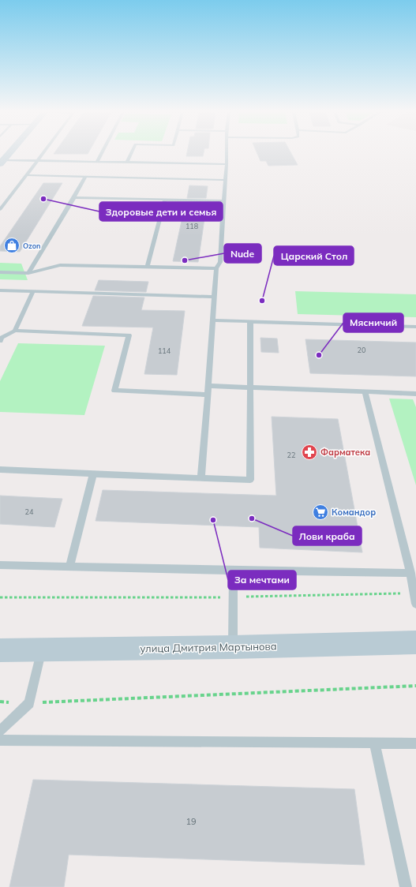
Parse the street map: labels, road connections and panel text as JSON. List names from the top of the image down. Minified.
{"streets":{"main road":["улица Дмитрия Мартынова"]},"places":{"other":["Здоровые дети и семья","Nude","Царский Стол","Мясничий","Лови краба","За мечтами"],"shop":["Ozon"],"pharmacy":["Фарматека"],"supermarket":["Командор"]},"house_numbers":["118","20","114","22","24","19"]}
